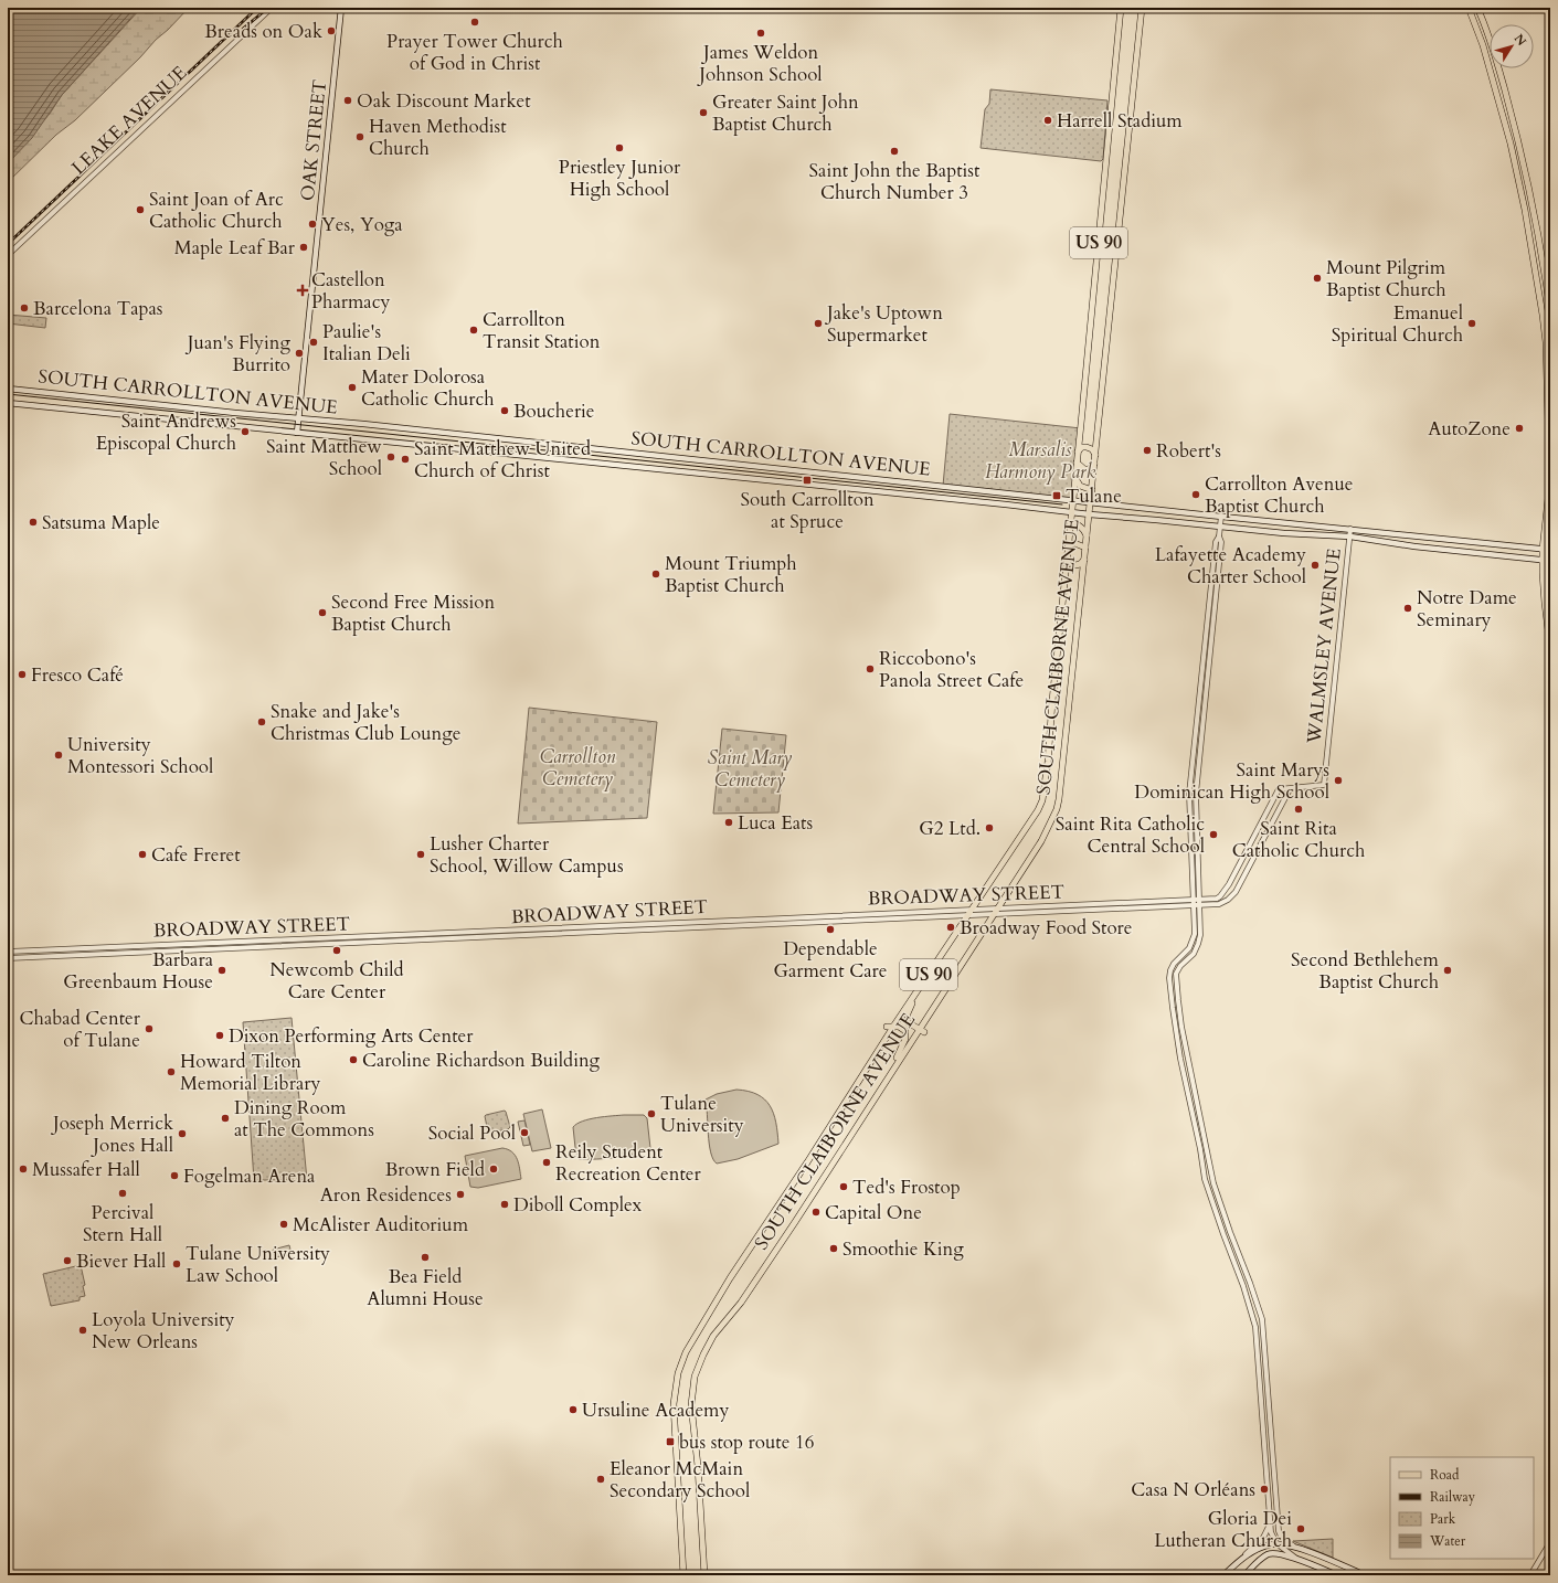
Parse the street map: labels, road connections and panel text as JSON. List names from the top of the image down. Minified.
{"streets":{"main road":["OAK STREET","US 90","SOUTH CARROLLTON AVENUE","SOUTH CLAIBORNE AVENUE"],"street":["LEAKE AVENUE","WALMSLEY AVENUE","BROADWAY STREET"]},"crossings":[["OAK STREET","SOUTH CARROLLTON AVENUE"],["SOUTH CARROLLTON AVENUE","WALMSLEY AVENUE"],["SOUTH CARROLLTON AVENUE","SOUTH CLAIBORNE AVENUE"],["WALMSLEY AVENUE","BROADWAY STREET"],["SOUTH CLAIBORNE AVENUE","BROADWAY STREET"]],"parks":["Marsalis Harmony Park","Carrollton Cemetery","Saint Mary Cemetery"],"places":{"other":["Prayer Tower Church of God in Christ","Breads on Oak","James Weldon Johnson School","Oak Discount Market","Greater Saint John Baptist Church","Harrell Stadium","Haven Methodist Church","Priestley Junior High School","Saint John the Baptist Church Number 3","Saint Joan of Arc Catholic Church","Yes, Yoga","Maple Leaf Bar","Mount Pilgrim Baptist Church","Barcelona Tapas","Jake's Uptown Supermarket","Emanuel Spiritual Church","Carrollton Transit Station","Paulie's Italian Deli","Juan's Flying Burrito","Mater Dolorosa Catholic Church","Boucherie","AutoZone","Saint Andrews Episcopal Church","Robert's","Saint Matthew School","Saint Matthew United Church of Christ","Carrollton Avenue Baptist Church","Satsuma Maple","Lafayette Academy Charter School","Mount Triumph Baptist Church","Notre Dame Seminary","Second Free Mission Baptist Church","Riccobono's Panola Street Cafe","Fresco Café","Snake and Jake's Christmas Club Lounge","University Montessori School","Saint Marys Dominican High School","Saint Rita Catholic Church","Luca Eats","G2 Ltd.","Saint Rita Catholic Central School","Cafe Freret","Lusher Charter School, Willow Campus","Broadway Food Store","Dependable Garment Care","Newcomb Child Care Center","Barbara Greenbaum House","Second Bethlehem Baptist Church","Chabad Center of Tulane","Dixon Performing Arts Center","Caroline Richardson Building","Howard Tilton Memorial Library","Tulane University","Dining Room at The Commons","Social Pool","Joseph Merrick Jones Hall","Reily Student Recreation Center","Mussafer Hall","Brown Field","Fogelman Arena","Ted's Frostop","Percival Stern Hall","Aron Residences","Diboll Complex","Capital One","McAlister Auditorium","Smoothie King","Bea Field Alumni House","Biever Hall","Tulane University Law School","Loyola University New Orleans","Ursuline Academy","Eleanor McMain Secondary School","Casa N Orléans","Gloria Dei Lutheran Church"],"health":["Castellon Pharmacy"],"transit":["South Carrollton at Spruce","Tulane","bus stop route 16"]},"legend":["Road","Railway","Park","Water"],"north":"top right"}
